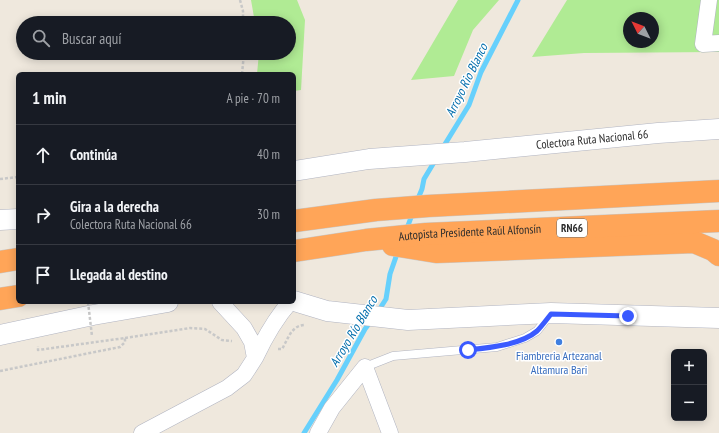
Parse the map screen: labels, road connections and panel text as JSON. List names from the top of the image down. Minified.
{"streets":{"highway":["RN66","Autopista Presidente Raúl Alfonsín"],"street":["Colectora Ruta Nacional 66"]},"water":["Arroyo Rio Blanco","Arroyo Río Blanco"],"places":["Fiambreria Artezanal Altamura Bari"],"north":"top left","page":{"search":"Buscar aquí","heading":["1 min","A pie · 70 m"],"list":[["Continúa","40 m"],["Gira a la derecha","Colectora Ruta Nacional 66","30 m"],"Llegada al destino"],"map_buttons":["+","−"]}}
